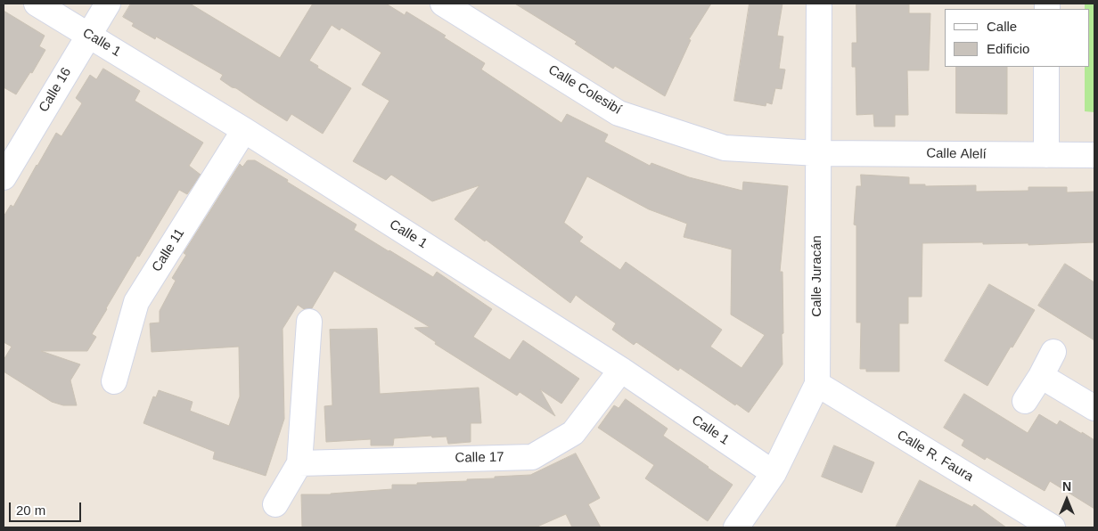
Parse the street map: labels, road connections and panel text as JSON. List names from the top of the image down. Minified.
{"streets":{"street":["Calle 1","Calle 16","Calle Colesibí","Calle Alelí","Calle 11","Calle Juracán","Calle R. Faura","Calle 17"]},"crossings":[["Calle 1","Calle 16"],["Calle 1","Calle 11"],["Calle 1","Calle Juracán"],["Calle 1","Calle 17"],["Calle Colesibí","Calle Alelí"],["Calle Colesibí","Calle Juracán"],["Calle Alelí","Calle Juracán"],["Calle Juracán","Calle R. Faura"]],"legend":["Calle","Edificio"],"scale_bar":"20 m","north":"top"}
